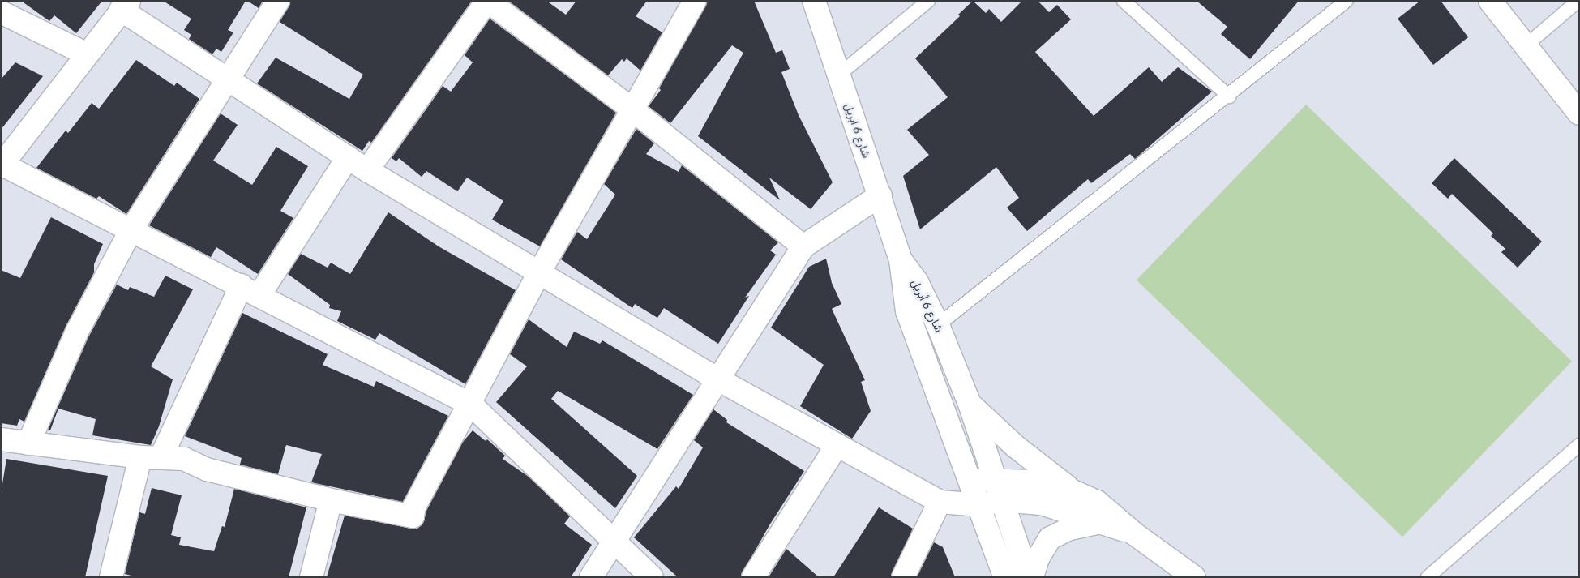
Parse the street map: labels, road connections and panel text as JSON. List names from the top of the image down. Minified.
{"streets":{"street":["شارع 6 ابريل","شارع 6 أبريل"]},"crossings":[["شارع 6 ابريل","شارع 6 أبريل"]]}
